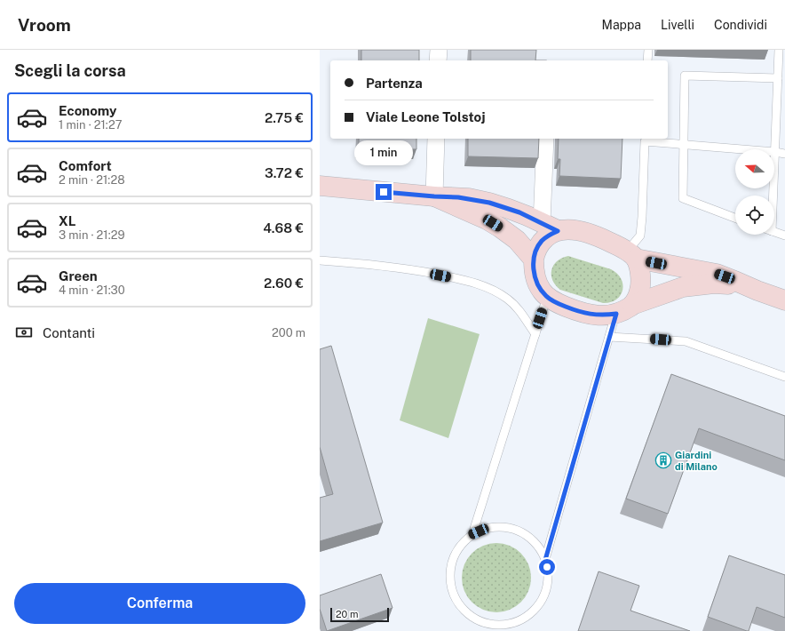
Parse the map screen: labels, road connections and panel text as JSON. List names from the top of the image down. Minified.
{"places":{"building":["Giardini di Milano"]},"scale_bar":"20 m","north":"left","page":{"header":"Vroom","nav":["Mappa","Livelli","Condividi"],"heading":"Scegli la corsa","banner":["Partenza","Viale Leone Tolstoj"],"list":[{"name":"Economy","note":"1 min · 21:27","value":"2.75 €"},{"name":"Comfort","note":"2 min · 21:28","value":"3.72 €"},{"name":"XL","note":"3 min · 21:29","value":"4.68 €"},{"name":"Green","note":"4 min · 21:30","value":"2.60 €"}],"bubble":"1 min","pay":["Contanti","200 m"],"buttons":"Conferma","scale":"20 m"}}
